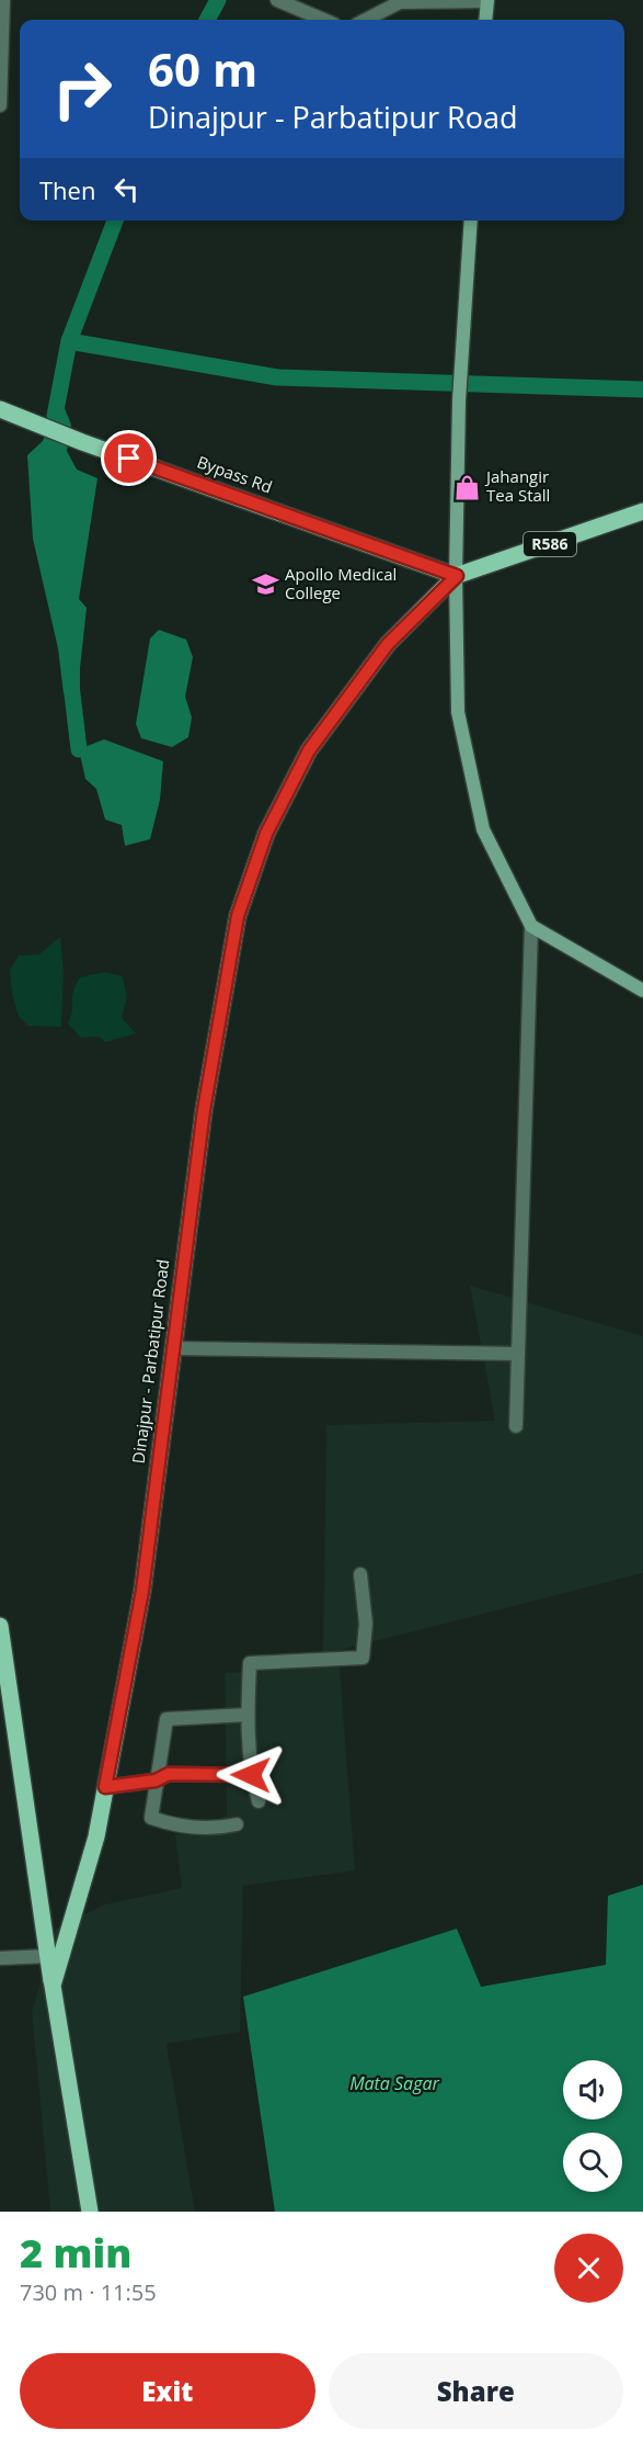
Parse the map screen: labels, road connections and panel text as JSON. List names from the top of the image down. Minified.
{"streets":{"main road":["Bypass Rd","R586","Dinajpur - Parbatipur Road"]},"crossings":[["Bypass Rd","R586"],["Bypass Rd","Dinajpur - Parbatipur Road"],["R586","Dinajpur - Parbatipur Road"]],"water":["Mata Sagar"],"places":{"shop":["Jahangir Tea Stall"],"school or university":["Apollo Medical College"]},"page":{"turn":["60 m","Dinajpur - Parbatipur Road"],"then":"Then","heading":["2 min","730 m · 11:55"],"buttons":["Exit","Share"]}}
